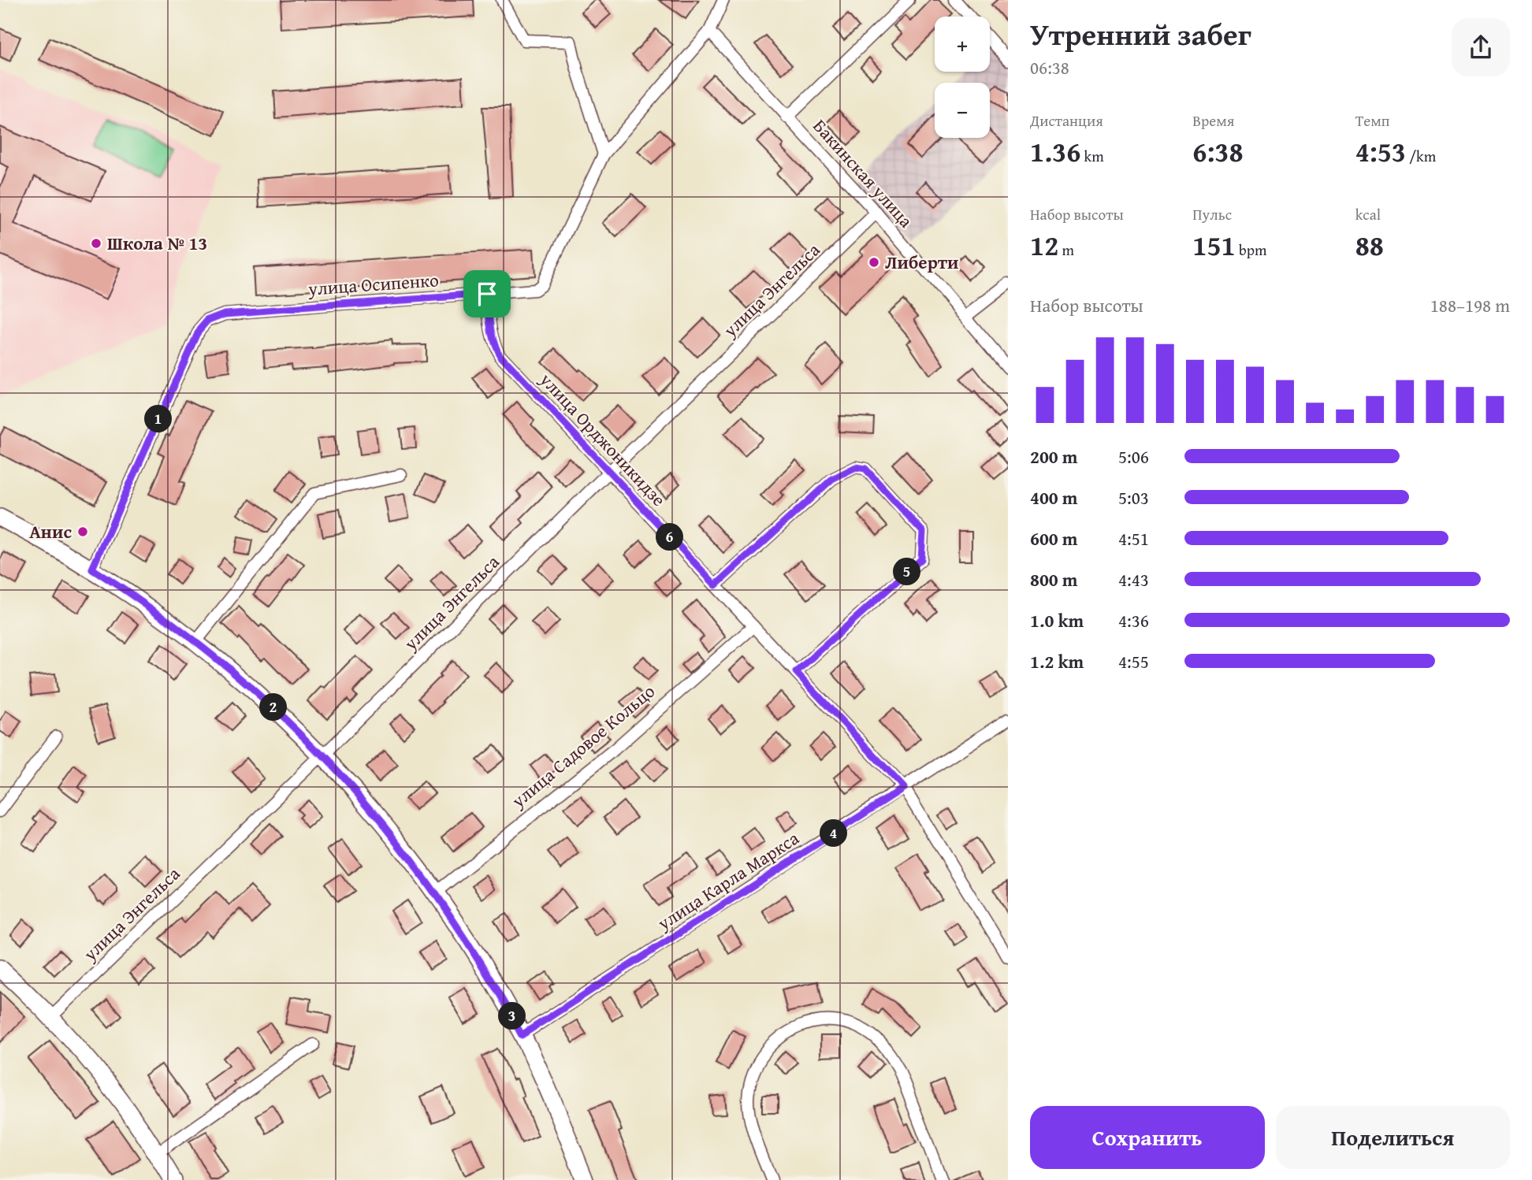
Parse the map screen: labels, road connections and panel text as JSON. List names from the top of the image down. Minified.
{"streets":{"street":["Бакинская улица","улица Осипенко","улица Энгельса","улица Орджоникидзе","улица Садовое Кольцо","улица Карла Маркса"]},"crossings":[["Бакинская улица","улица Осипенко"],["Бакинская улица","улица Энгельса"],["улица Осипенко","улица Орджоникидзе"],["улица Энгельса","улица Орджоникидзе"],["улица Орджоникидзе","улица Садовое Кольцо"],["улица Орджоникидзе","улица Карла Маркса"]],"places":["Школа № 13","Либерти","Анис"],"page":{"heading":["Утренний забег","06:38"],"map_buttons":["+","−"],"stats":[["Дистанция","1.36 km"],["Время","6:38"],["Темп","4:53 /km"],["Набор высоты","12 m"],["Пульс","151 bpm"],["kcal","88"]],"chart":["Набор высоты","188–198 m"],"pins":["1","6","5","2","4","3"],"list":[{"name":"200 m","note":"5:06"},{"name":"400 m","note":"5:03"},{"name":"600 m","note":"4:51"},{"name":"800 m","note":"4:43"},{"name":"1.0 km","note":"4:36"},{"name":"1.2 km","note":"4:55"}],"buttons":["Сохранить","Поделиться"]}}
